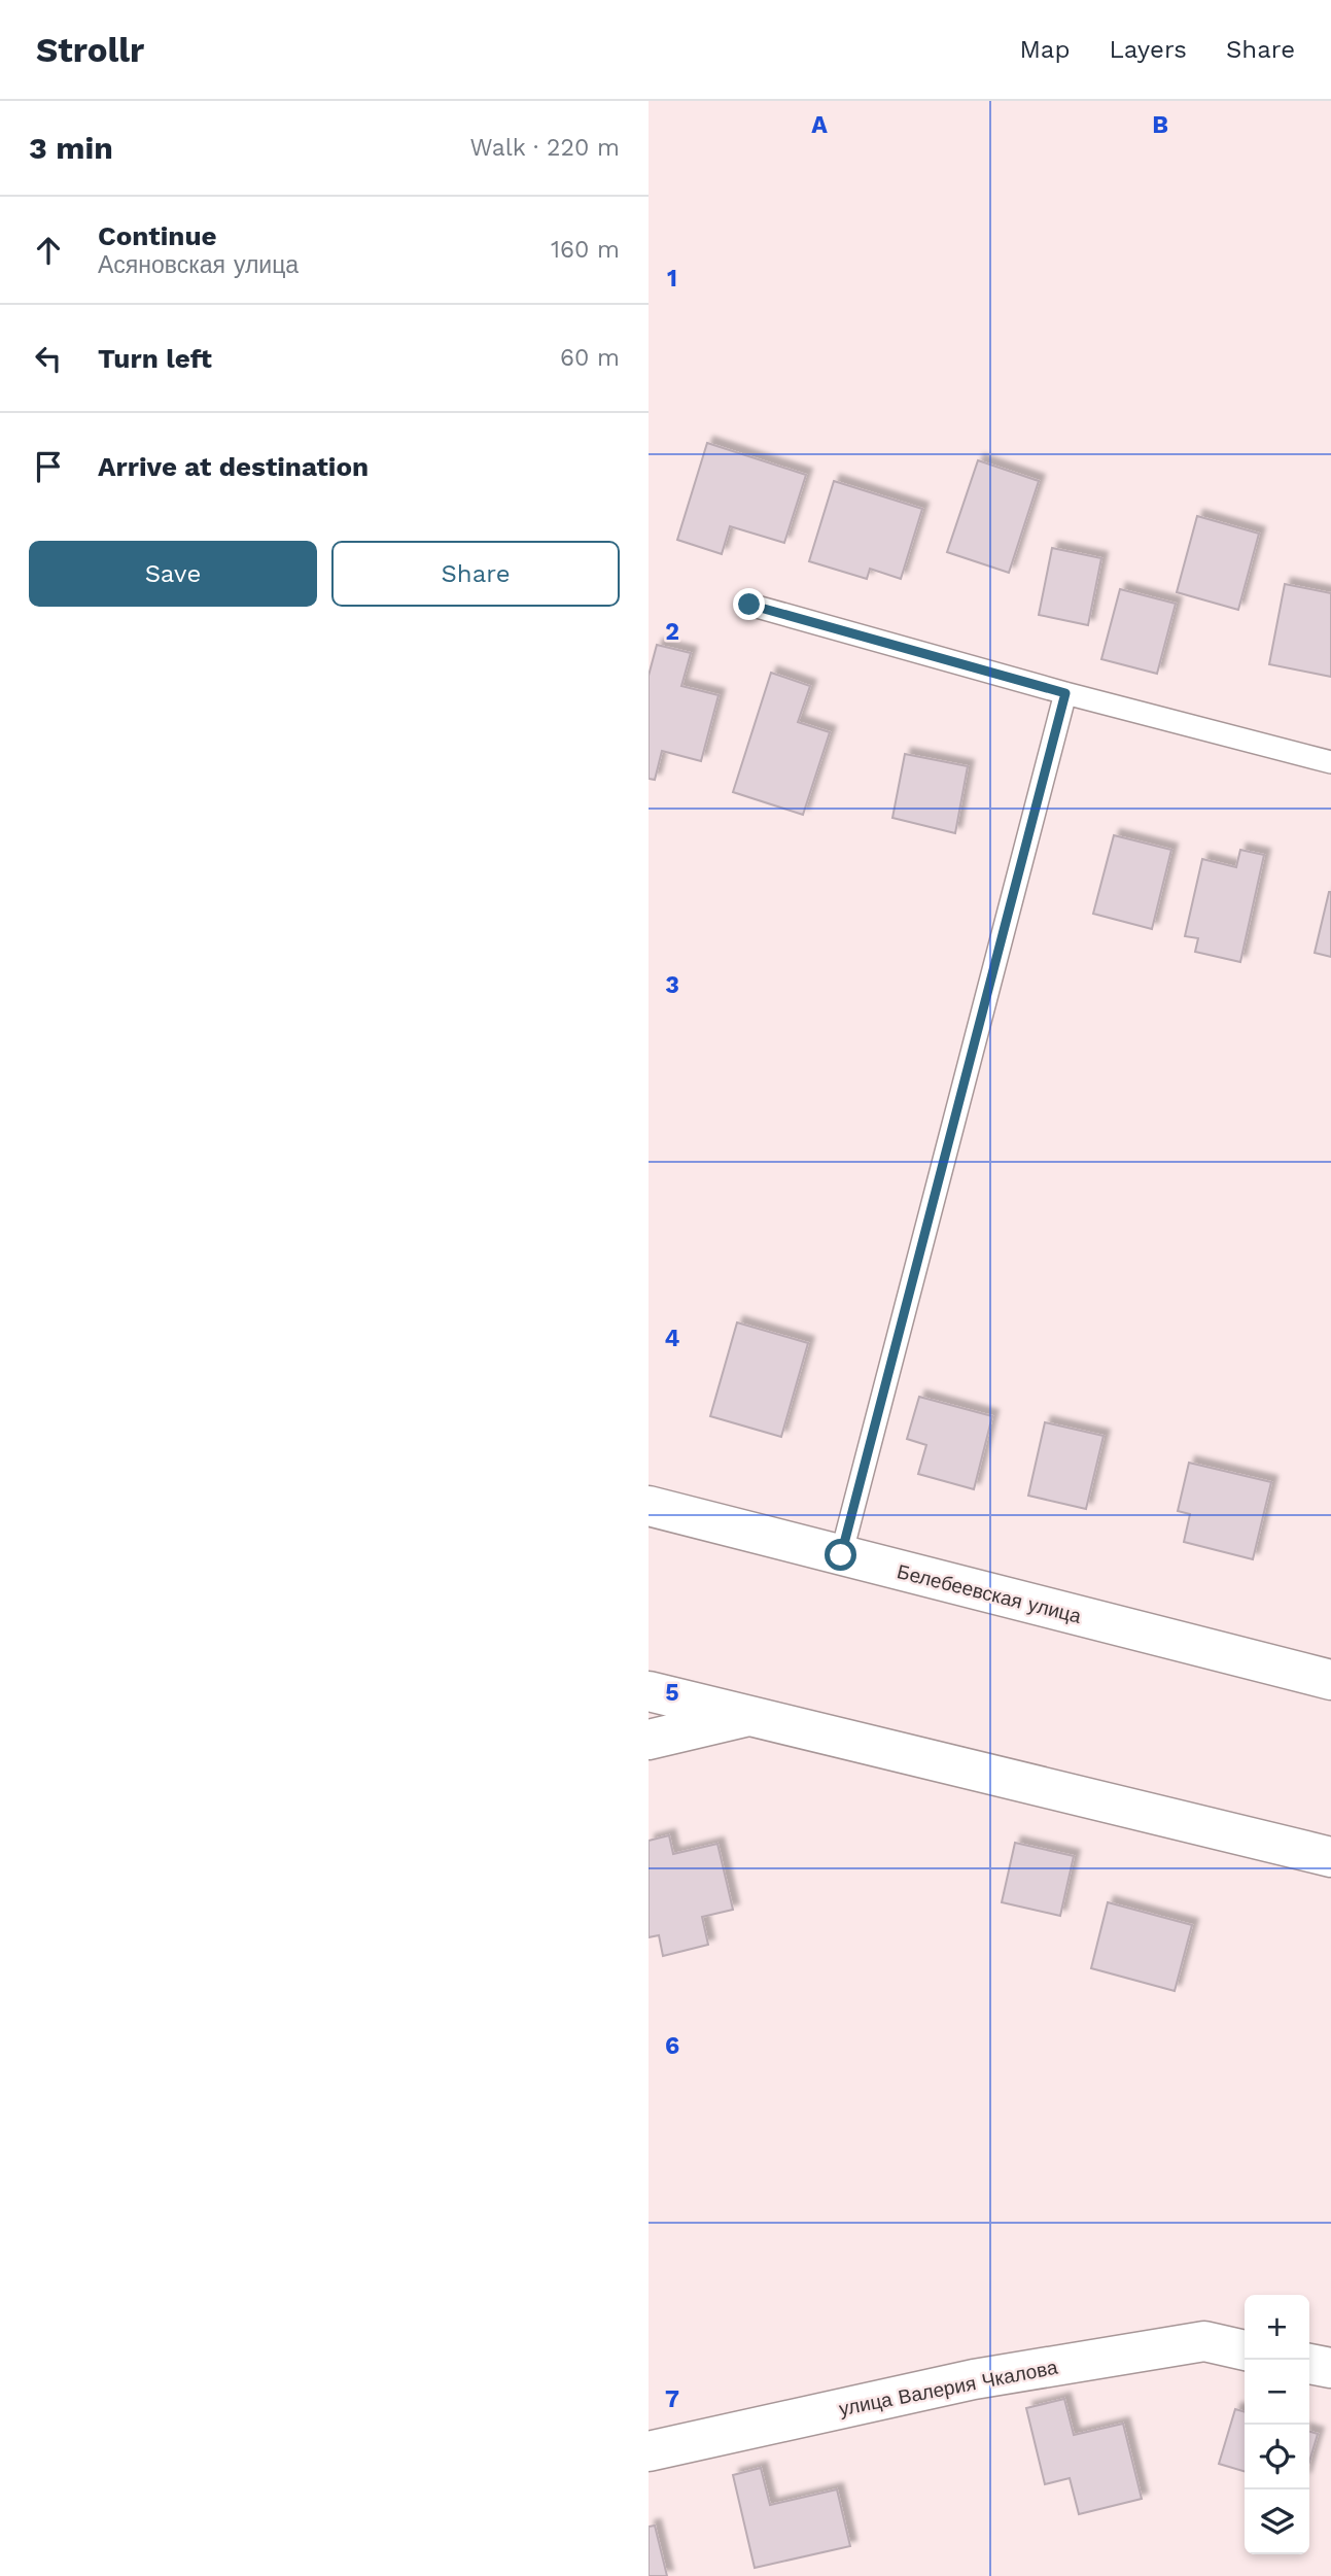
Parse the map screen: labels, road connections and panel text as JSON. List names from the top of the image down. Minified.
{"streets":{"street":["Белебеевская улица","улица Валерия Чкалова"]},"page":{"header":"Strollr","nav":["Map","Layers","Share"],"heading":["3 min","Walk · 220 m"],"list":[["Continue","Асяновская улица","160 m"],["Turn left","60 m"],"Arrive at destination"],"buttons":["Save","Share"],"map_buttons":["+","−"]},"grid":{"columns":["A","B"],"rows":["1","2","3","4","5","6","7"]}}
